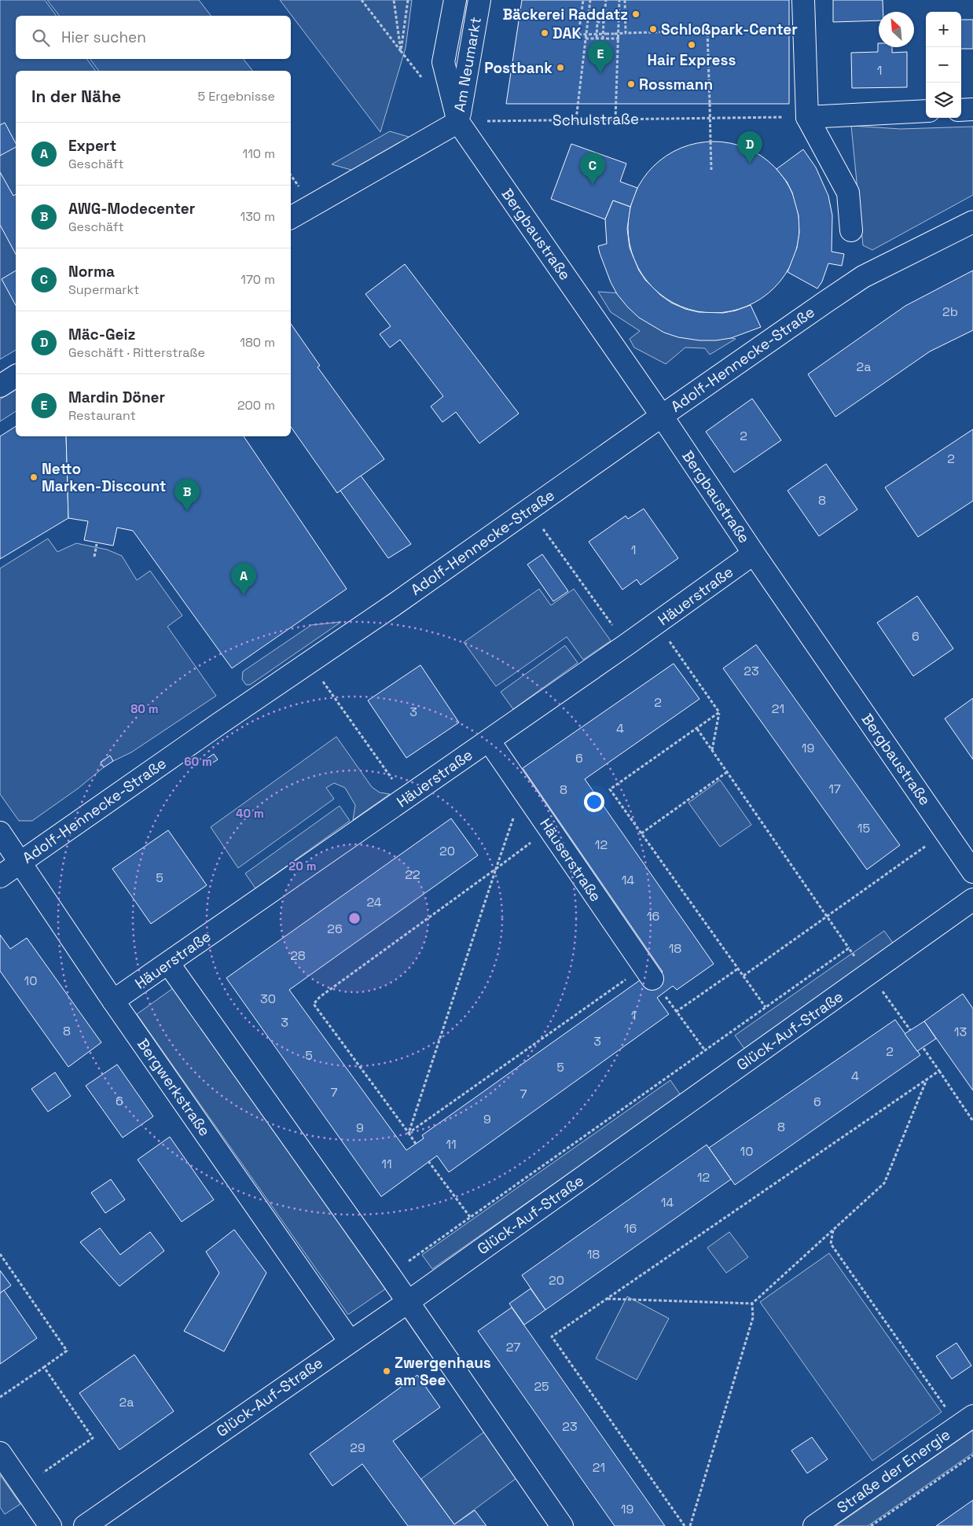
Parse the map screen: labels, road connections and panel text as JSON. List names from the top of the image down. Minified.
{"streets":{"street":["Am Neumarkt","Bergbaustraße","Adolf-Hennecke-Straße","Häuerstraße","Häuserstraße","Glück-Auf-Straße","Bergwerkstraße","Straße der Energie"],"path":["Schulstraße"]},"crossings":[["Am Neumarkt","Schulstraße"],["Am Neumarkt","Bergbaustraße"],["Schulstraße","Bergbaustraße"],["Bergbaustraße","Adolf-Hennecke-Straße"],["Bergbaustraße","Häuerstraße"],["Adolf-Hennecke-Straße","Bergwerkstraße"],["Häuerstraße","Häuserstraße"],["Häuerstraße","Bergwerkstraße"],["Glück-Auf-Straße","Bergwerkstraße"]],"places":["Bäckerei Raddatz","Schloßpark-Center","DAK","Hair Express","Postbank","Rossmann","Netto Marken-Discount","Zwergenhaus am See"],"house_numbers":["1","2b","2a","2","2","8","1","6","23","2","21","3","4","19","6","17","8","15","12","20","22","5","14","24","16","26","18","28","10","30","1","3","8","13","3","2","5","5","4","7","7","6","6","9","8","9","11","10","11","12","14","16","18","20","27","25","2a","23","29","21","19"],"north":"top left","page":{"map_buttons":["+","−"],"search":"Hier suchen","pins":["E","D","C","B","A"],"heading":["In der Nähe","5 Ergebnisse"],"list":[{"mark":"A","name":"Expert","note":"Geschäft","value":"110 m"},{"mark":"B","name":"AWG-Modecenter","note":"Geschäft","value":"130 m"},{"mark":"C","name":"Norma","note":"Supermarkt","value":"170 m"},{"mark":"D","name":"Mäc-Geiz","note":"Geschäft · Ritterstraße","value":"180 m"},{"mark":"E","name":"Mardin Döner","note":"Restaurant","value":"200 m"}]},"rings":["80 m","60 m","40 m","20 m"]}
